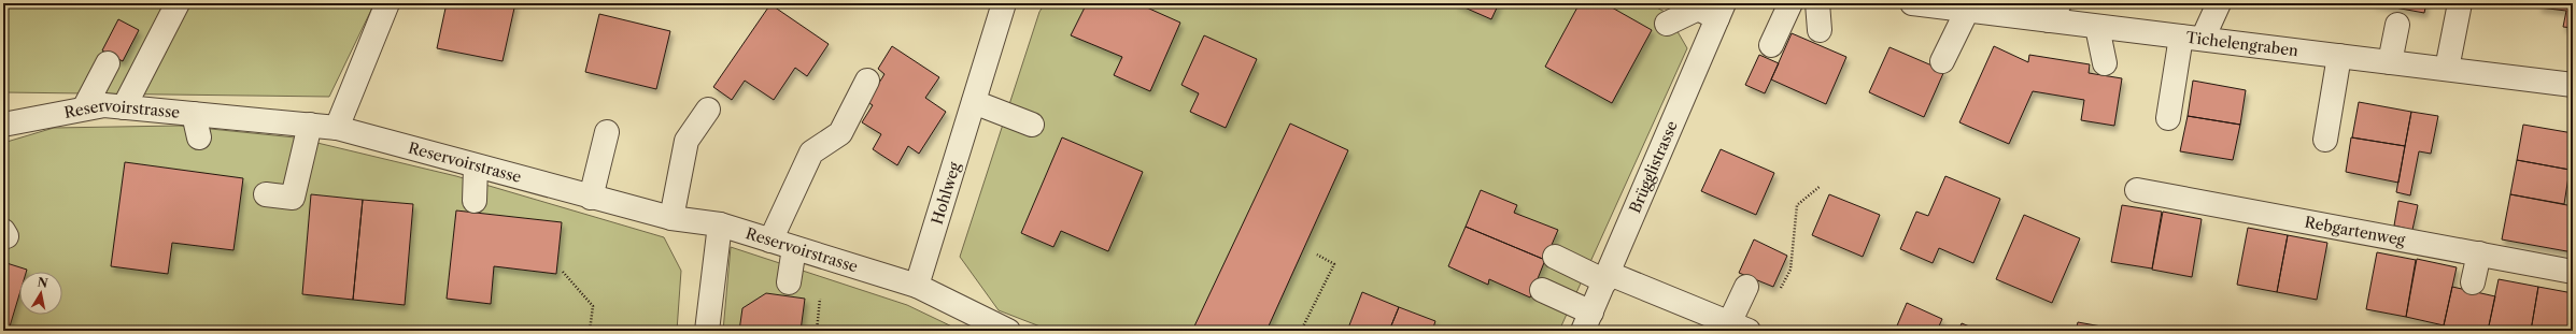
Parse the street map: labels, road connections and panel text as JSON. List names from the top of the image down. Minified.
{"streets":{"street":["Tichelengraben","Reservoirstrasse","Brügglistrasse","Hohlweg","Rebgartenweg"]},"crossings":[["Reservoirstrasse","Hohlweg"]],"north":"top"}
